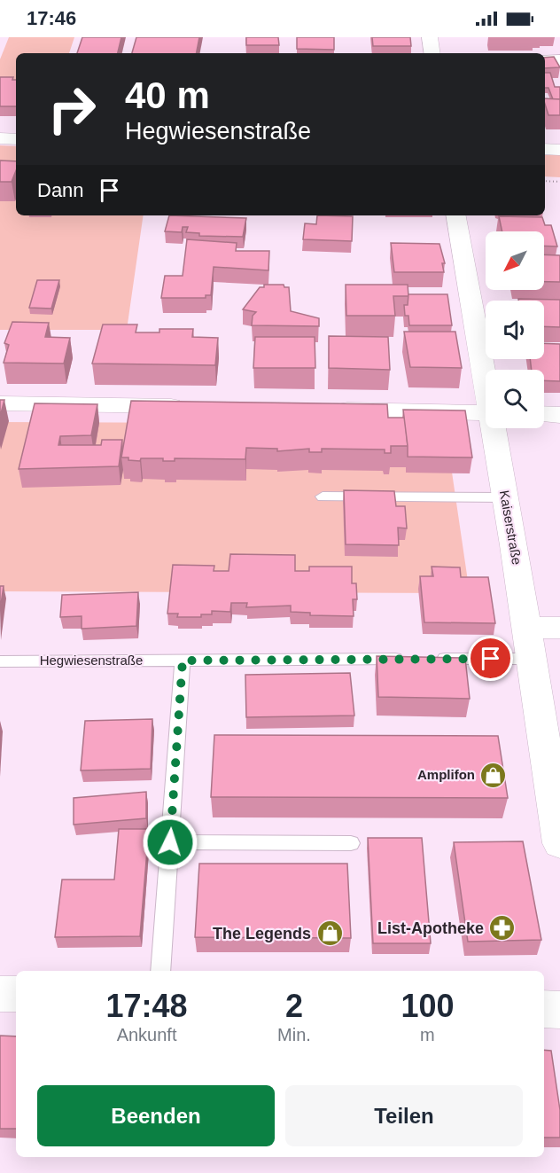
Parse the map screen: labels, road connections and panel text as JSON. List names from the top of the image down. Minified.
{"streets":{"street":["Kaiserstraße"],"lane":["Hegwiesenstraße"]},"crossings":[["Kaiserstraße","Hegwiesenstraße"]],"places":{"shop":["Amplifon","The Legends"],"pharmacy":["List-Apotheke"]},"north":"bottom left","page":{"status":"17:46","turn":["40 m","Hegwiesenstraße"],"then":"Dann","eta":["17:48","Ankunft","2","Min.","100","m"],"buttons":["Beenden","Teilen"]}}
